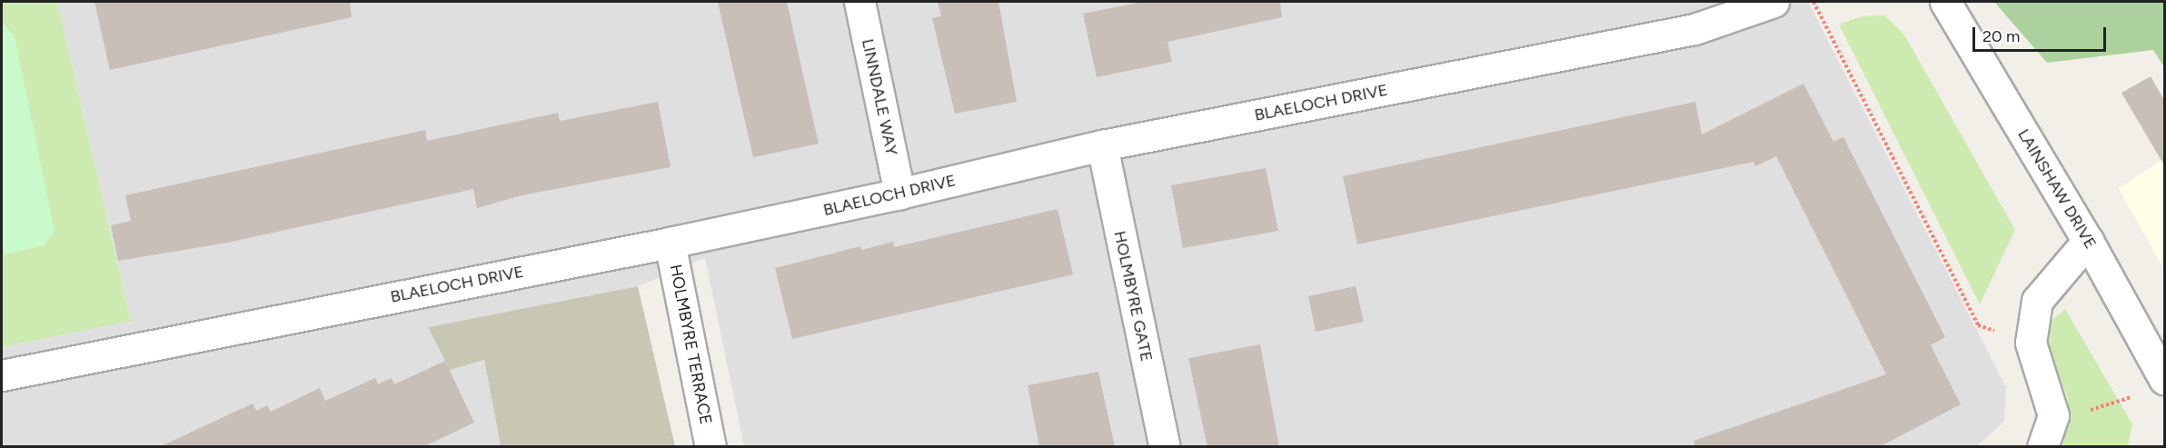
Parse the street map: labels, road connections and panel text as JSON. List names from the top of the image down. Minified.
{"streets":{"street":["LINNDALE WAY","BLAELOCH DRIVE","LAINSHAW DRIVE","HOLMBYRE GATE","HOLMBYRE TERRACE"]},"crossings":[["LINNDALE WAY","BLAELOCH DRIVE"],["BLAELOCH DRIVE","HOLMBYRE GATE"],["BLAELOCH DRIVE","HOLMBYRE TERRACE"]],"scale_bar":"20 m"}
